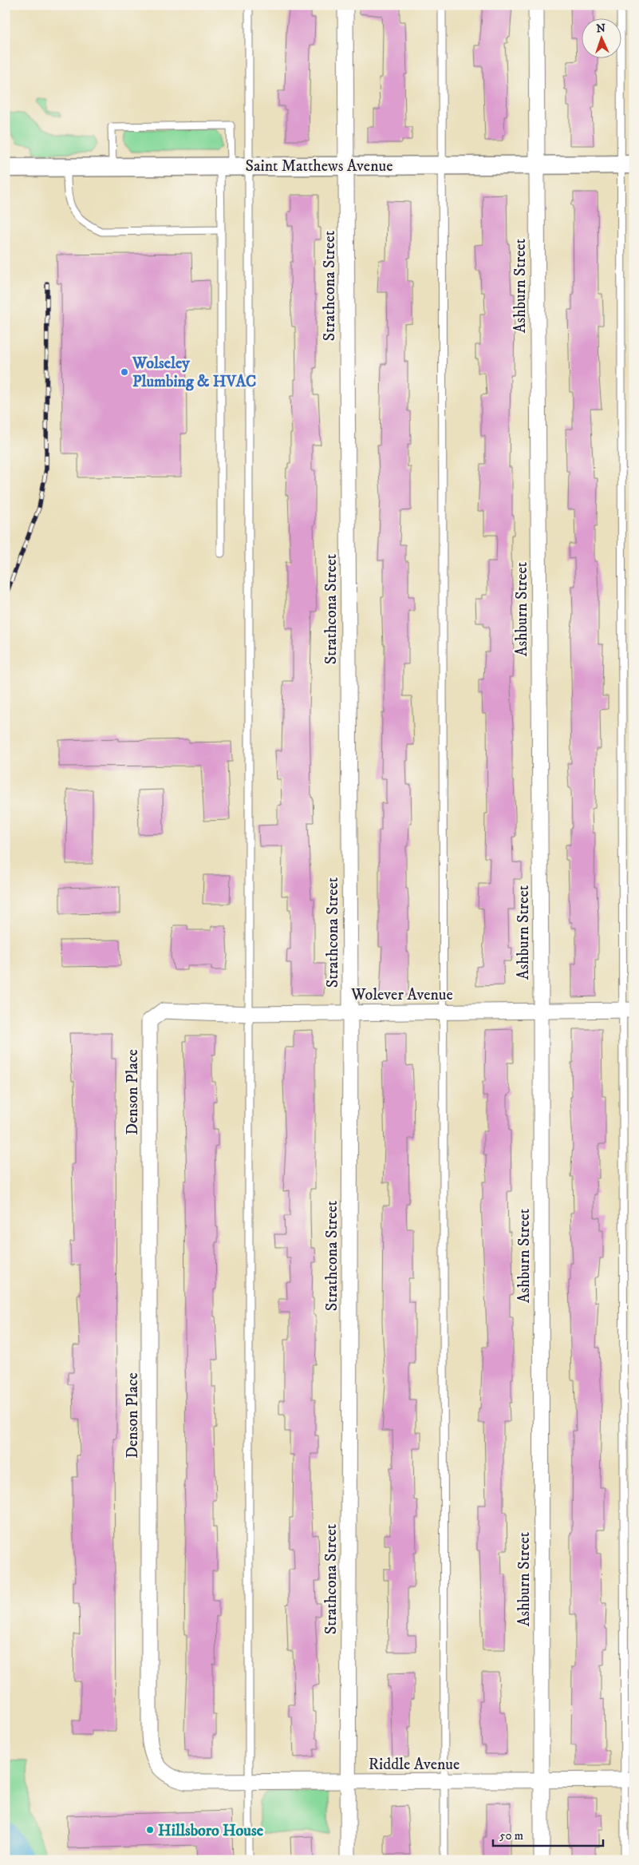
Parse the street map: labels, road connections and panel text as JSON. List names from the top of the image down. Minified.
{"streets":{"street":["Saint Matthews Avenue","Strathcona Street","Ashburn Street","Wolever Avenue","Denson Place","Riddle Avenue"]},"crossings":[["Saint Matthews Avenue","Strathcona Street"],["Saint Matthews Avenue","Ashburn Street"],["Strathcona Street","Wolever Avenue"],["Strathcona Street","Riddle Avenue"],["Ashburn Street","Wolever Avenue"],["Ashburn Street","Riddle Avenue"],["Wolever Avenue","Denson Place"],["Denson Place","Riddle Avenue"]],"places":["Wolseley Plumbing & HVAC","Hillsboro House"],"scale_bar":"50 m","north":"top"}
